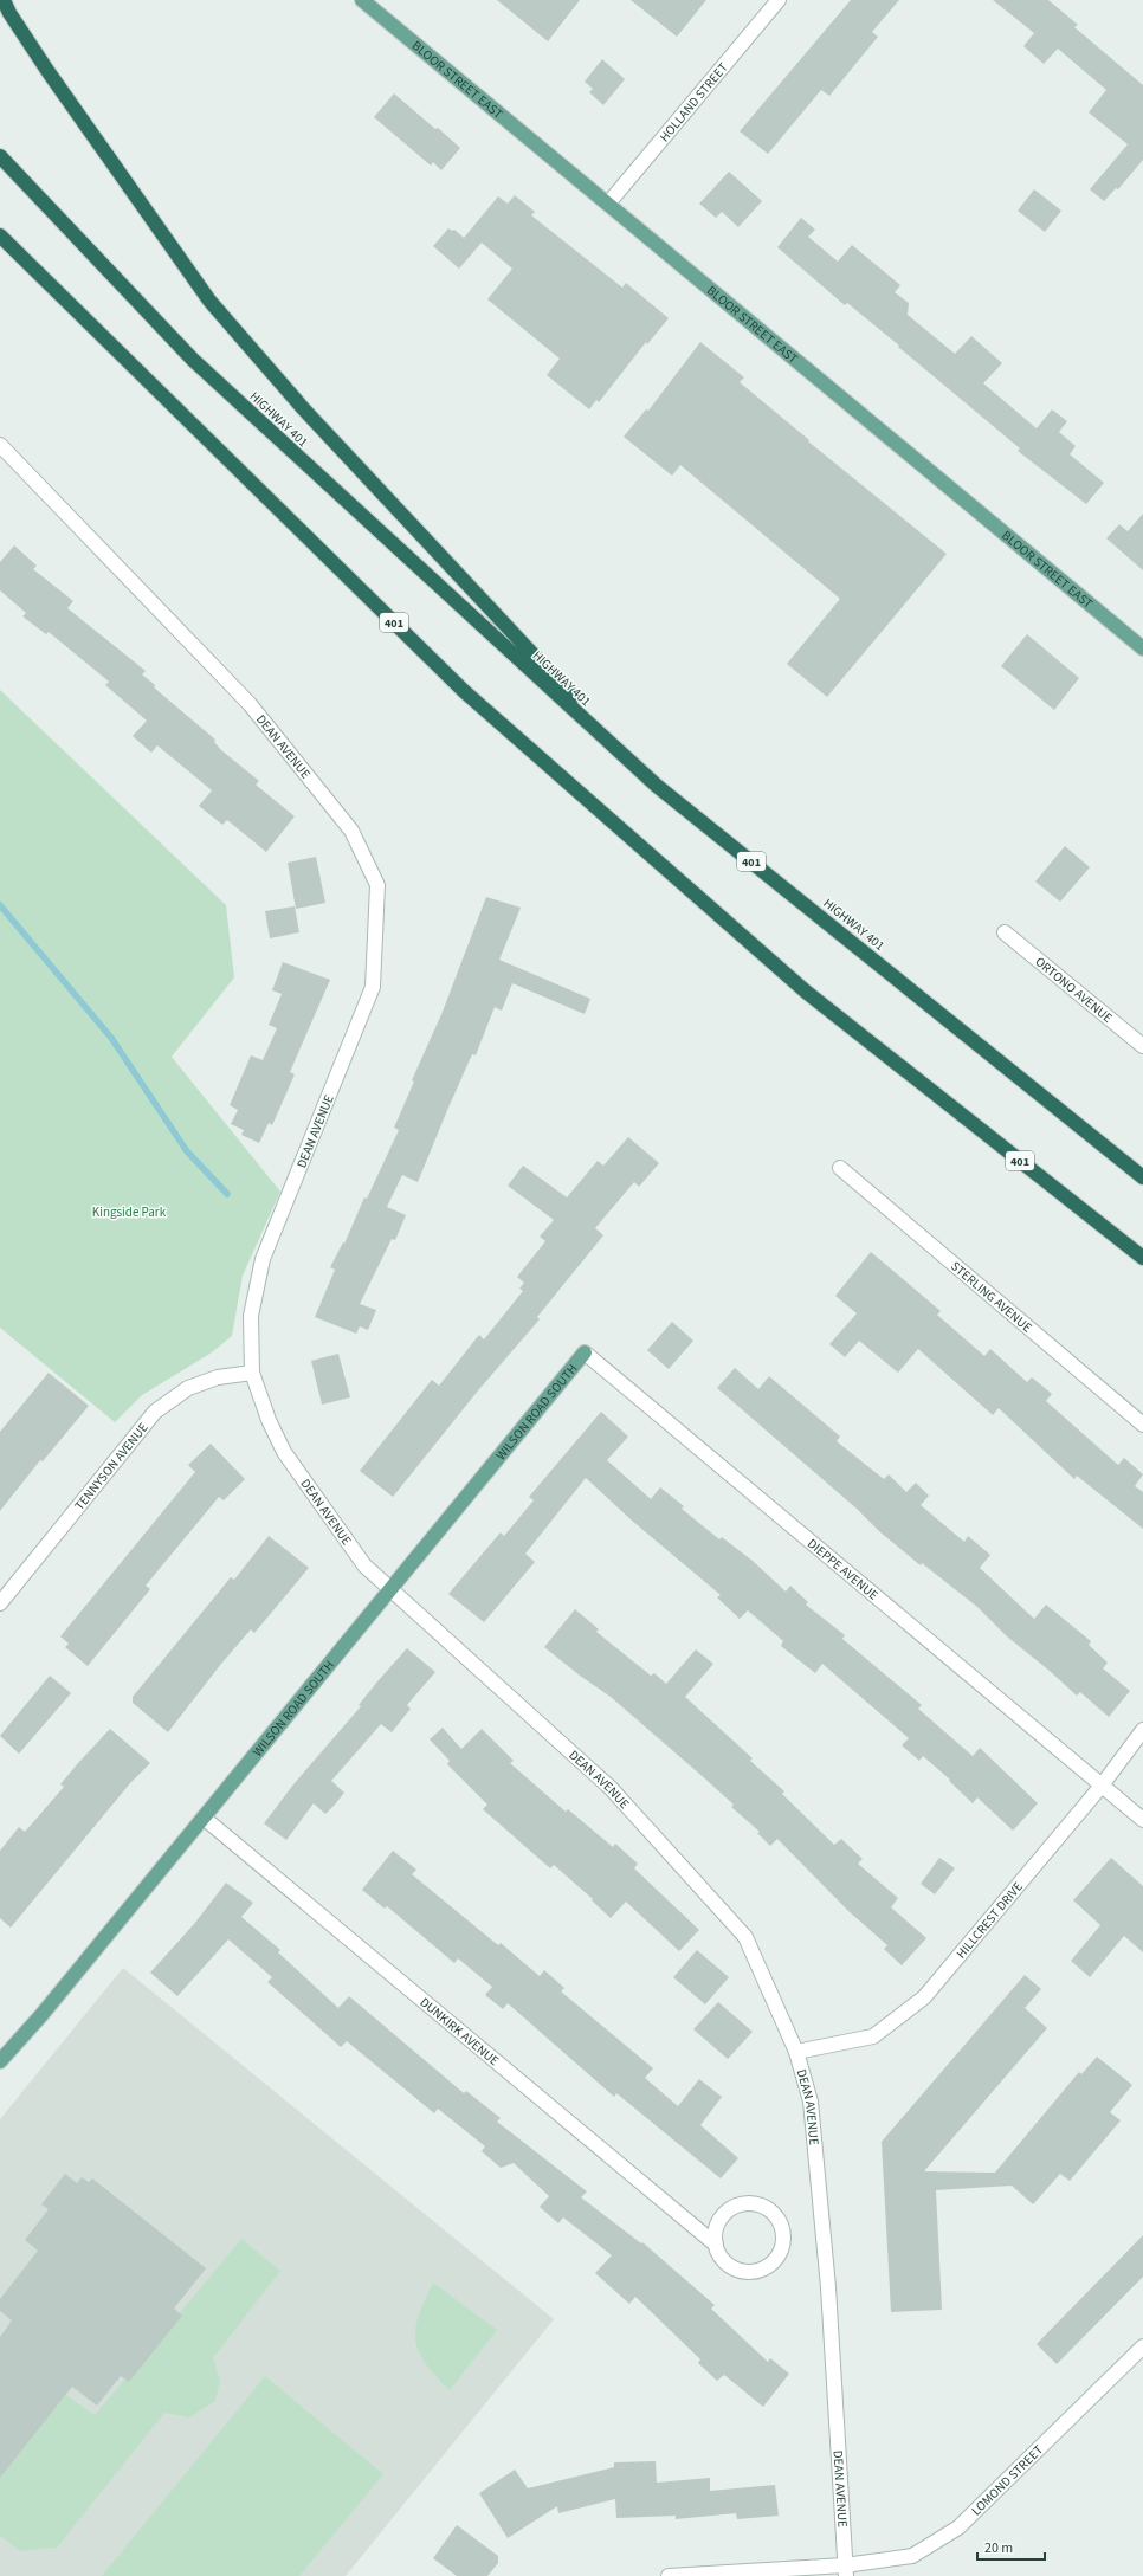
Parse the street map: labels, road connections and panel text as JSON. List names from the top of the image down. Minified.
{"streets":{"highway":["HIGHWAY 401","401"],"main road":["BLOOR STREET EAST","WILSON ROAD SOUTH"],"street":["HOLLAND STREET","DEAN AVENUE","ORTONO AVENUE","STERLING AVENUE","TENNYSON AVENUE","DIEPPE AVENUE","HILLCREST DRIVE","DUNKIRK AVENUE","LOMOND STREET"]},"crossings":[["BLOOR STREET EAST","HOLLAND STREET"],["DEAN AVENUE","WILSON ROAD SOUTH"],["DEAN AVENUE","TENNYSON AVENUE"],["DEAN AVENUE","HILLCREST DRIVE"],["DEAN AVENUE","LOMOND STREET"],["WILSON ROAD SOUTH","DIEPPE AVENUE"],["WILSON ROAD SOUTH","DUNKIRK AVENUE"],["DIEPPE AVENUE","HILLCREST DRIVE"]],"parks":["Kingside Park"],"scale_bar":"20 m"}
